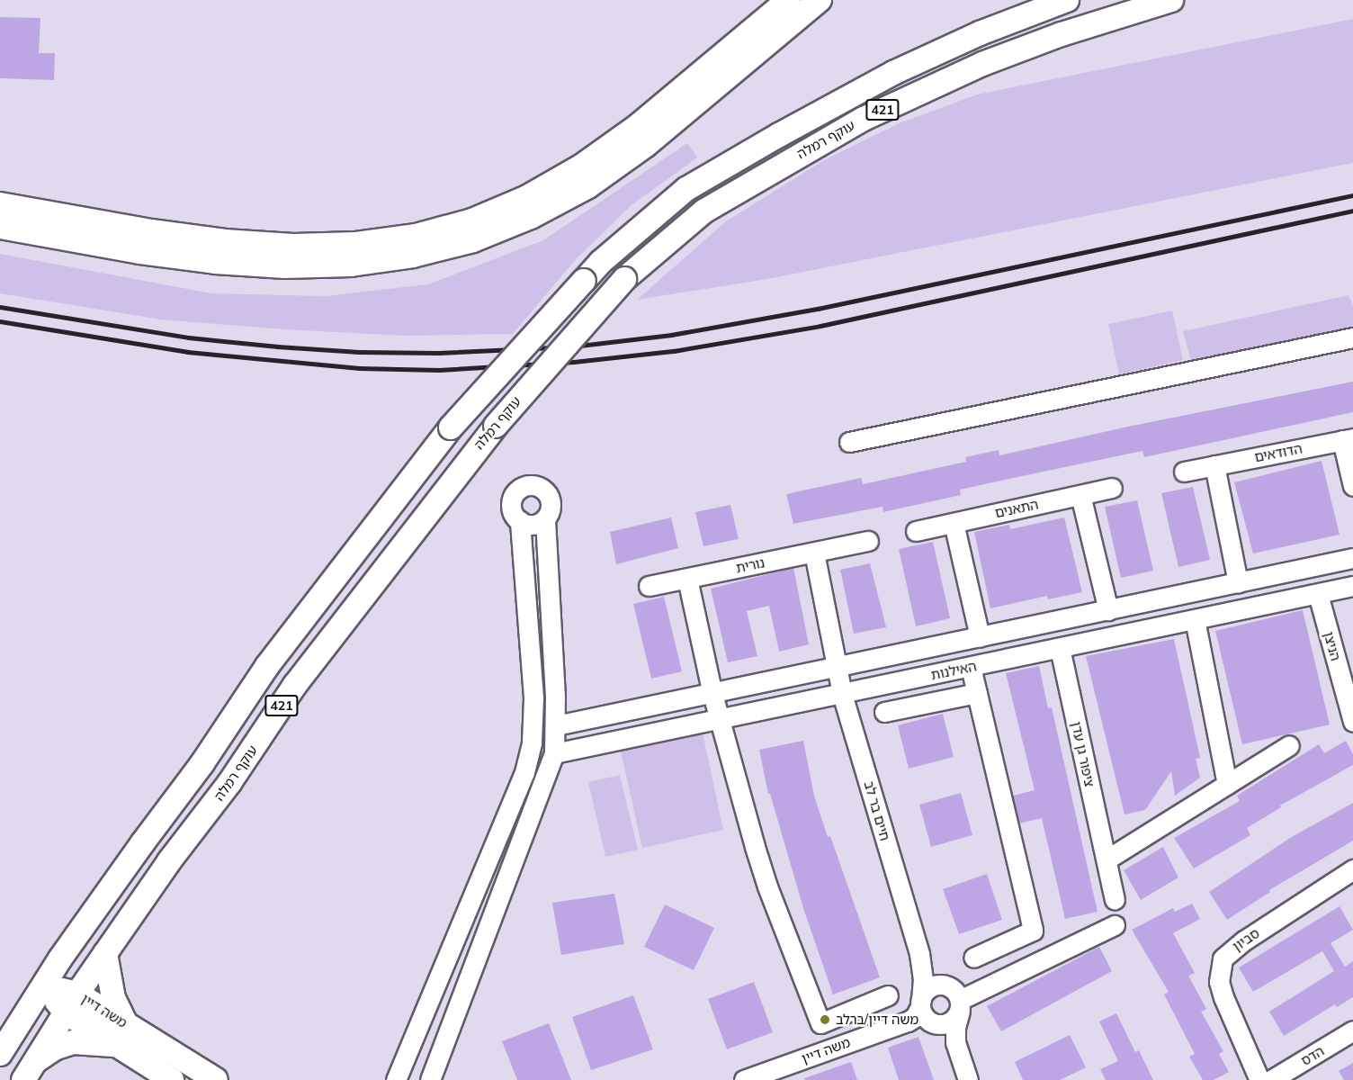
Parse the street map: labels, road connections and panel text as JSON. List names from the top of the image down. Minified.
{"streets":{"main road":["421","עוקף רמלה","משה דיין"],"street":["הדודאים","התאנים","נורית","הניצן","האילנות","ציפור גן עדן","חיים בר לב","סביון","הדס"]},"crossings":[["עוקף רמלה","משה דיין"],["הניצן","האילנות"],["האילנות","ציפור גן עדן"],["האילנות","חיים בר לב"],["חיים בר לב","משה דיין"]],"places":["משה דיין/ברלב"]}
